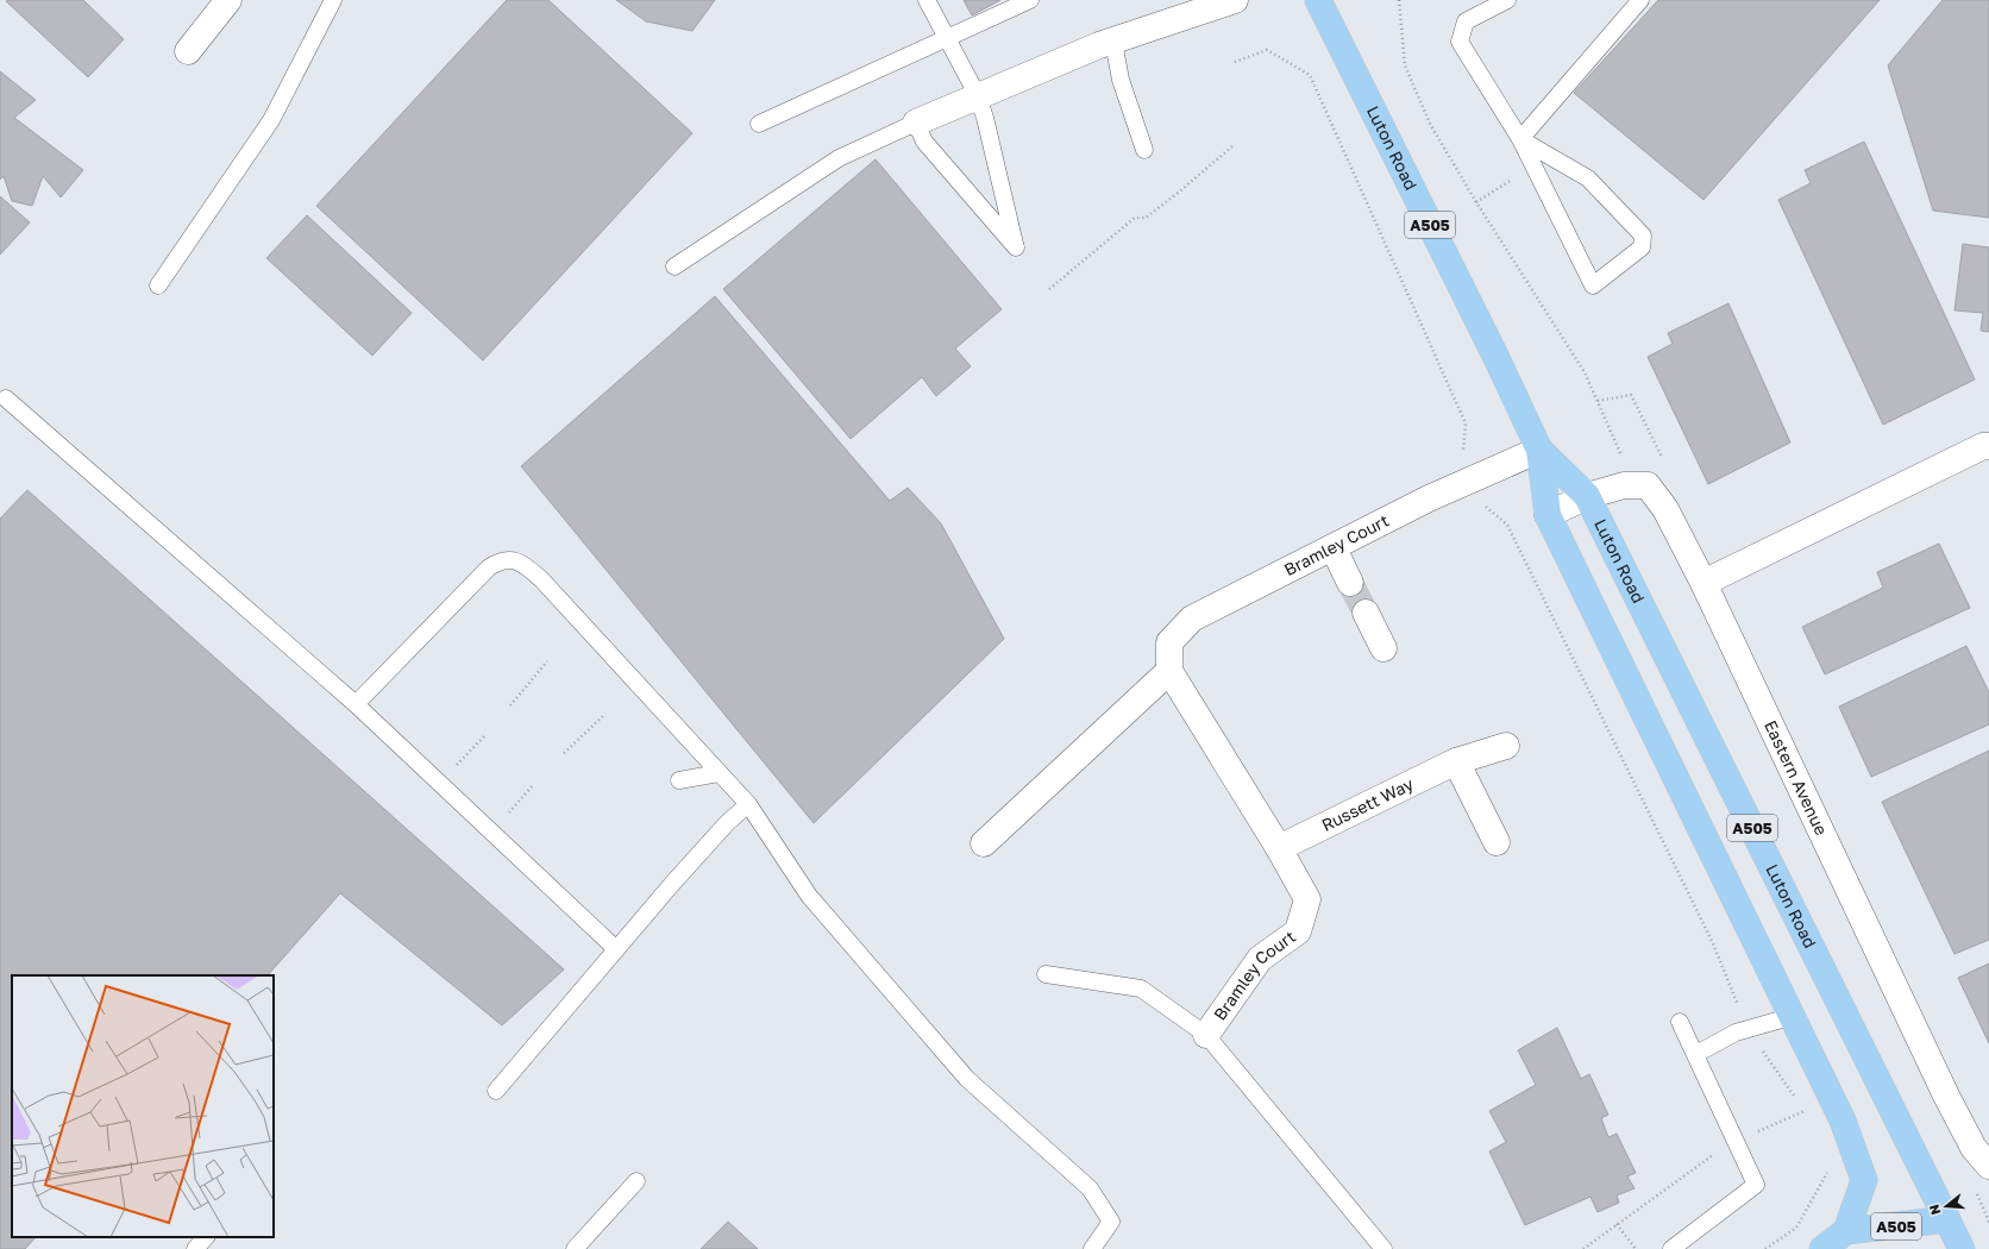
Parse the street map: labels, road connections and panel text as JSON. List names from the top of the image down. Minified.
{"streets":{"main road":["Luton Road","A505"],"street":["Bramley Court","Eastern Avenue","Russett Way"]},"crossings":[["Luton Road","A505"],["Luton Road","Bramley Court"],["Luton Road","Eastern Avenue"],["Bramley Court","Russett Way"]],"north":"left"}
